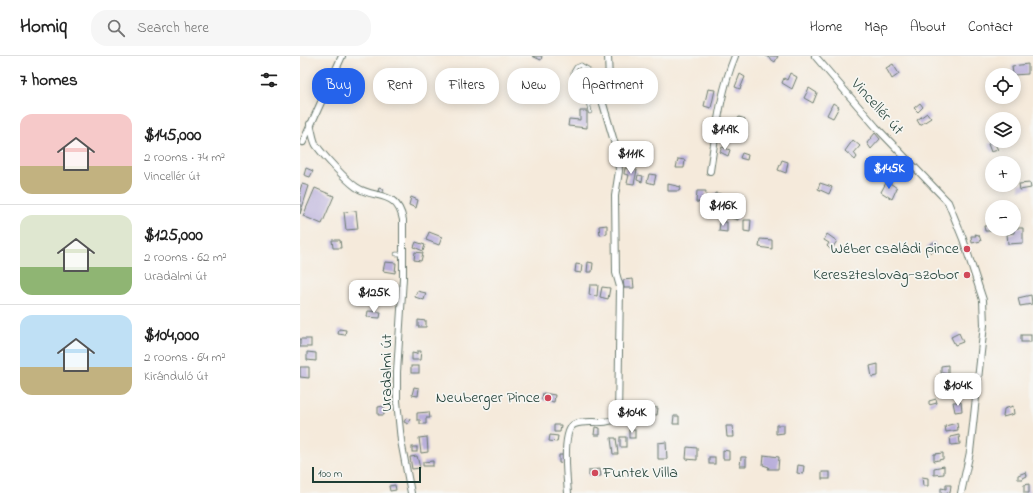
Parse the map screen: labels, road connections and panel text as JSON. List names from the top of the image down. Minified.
{"streets":{"street":["Vincellér út","Uradalmi út"]},"places":["Wéber családi pince","Kereszteslovag-szobor","Neuberger Pince","Funtek Villa"],"scale_bar":"100 m","page":{"header":"Homiq","search":"Search here","nav":["Home","Map","About","Contact"],"heading":"7 homes","map_buttons":["+","−"],"chip":["Buy","Rent","Filters","New","Apartment"],"list":[{"name":"$145,000","note":"2 rooms · 74 m² · Vincellér út"},{"name":"$125,000","note":"2 rooms · 62 m² · Uradalmi út"},{"name":"$104,000","note":"2 rooms · 64 m² · Kiránduló út"}],"price":["$149K","$111K","$145K","$116K","$125K","$104K","$104K"],"scale":"100 m"}}
